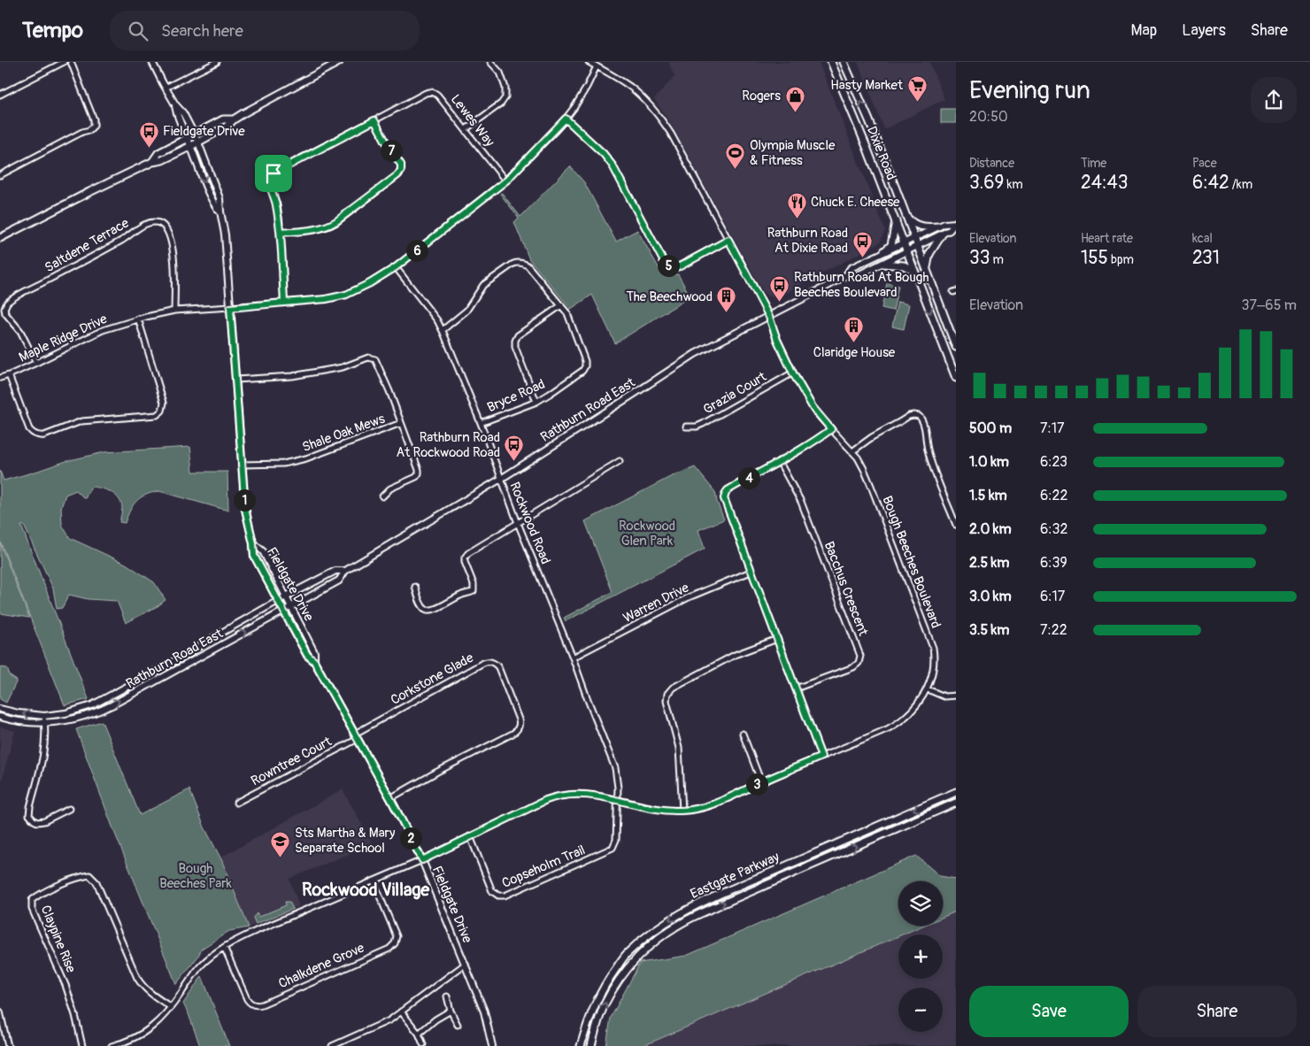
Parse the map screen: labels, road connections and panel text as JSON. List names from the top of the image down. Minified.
{"streets":{"main road":["Dixie Road","Eastgate Parkway"],"street":["Lewes Way","Saltdene Terrace","Maple Ridge Drive","Grazia Court","Bryce Road","Rathburn Road East","Shale Oak Mews","Rockwood Road","Bough Beeches Boulevard","Fieldgate Drive","Bacchus Crescent","Warren Drive","Corkstone Glade","Rowntree Court","Copseholm Trail","Claypine Rise","Chalkdene Grove"]},"crossings":[["Lewes Way","Maple Ridge Drive"],["Dixie Road","Rathburn Road East"],["Saltdene Terrace","Maple Ridge Drive"],["Maple Ridge Drive","Rockwood Road"],["Maple Ridge Drive","Bough Beeches Boulevard"],["Maple Ridge Drive","Fieldgate Drive"],["Grazia Court","Bough Beeches Boulevard"],["Bryce Road","Rockwood Road"],["Rathburn Road East","Rockwood Road"],["Rathburn Road East","Bough Beeches Boulevard"],["Rathburn Road East","Fieldgate Drive"],["Shale Oak Mews","Fieldgate Drive"],["Rockwood Road","Bough Beeches Boulevard"],["Rockwood Road","Warren Drive"],["Rockwood Road","Copseholm Trail"],["Bough Beeches Boulevard","Fieldgate Drive"],["Bough Beeches Boulevard","Copseholm Trail"],["Bough Beeches Boulevard","Claypine Rise"],["Bough Beeches Boulevard","Chalkdene Grove"],["Fieldgate Drive","Corkstone Glade"],["Fieldgate Drive","Rowntree Court"],["Corkstone Glade","Rowntree Court"]],"districts":["Rockwood Village"],"parks":["Rockwood Glen Park","Bough Beeches Park"],"places":{"supermarket":["Hasty Market"],"shop":["Rogers"],"bus stop":["Fieldgate Drive","Rathburn Road At Dixie Road","Rathburn Road At Bough Beeches Boulevard","Rathburn Road At Rockwood Road"],"sports":["Olympia Muscle & Fitness"],"restaurant":["Chuck E. Cheese"],"building":["The Beechwood","Claridge House"],"school or university":["Sts Martha & Mary Separate School"]},"page":{"header":"Tempo","search":"Search here","nav":["Map","Layers","Share"],"heading":["Evening run","20:50"],"stats":[["Distance","3.69 km"],["Time","24:43"],["Pace","6:42 /km"],["Elevation","33 m"],["Heart rate","155 bpm"],["kcal","231"]],"pins":["7","6","5","4","1","3","2"],"chart":["Elevation","37–65 m"],"list":[{"name":"500 m","note":"7:17"},{"name":"1.0 km","note":"6:23"},{"name":"1.5 km","note":"6:22"},{"name":"2.0 km","note":"6:32"},{"name":"2.5 km","note":"6:39"},{"name":"3.0 km","note":"6:17"},{"name":"3.5 km","note":"7:22"}],"map_buttons":["+","−"],"buttons":["Save","Share"]}}
